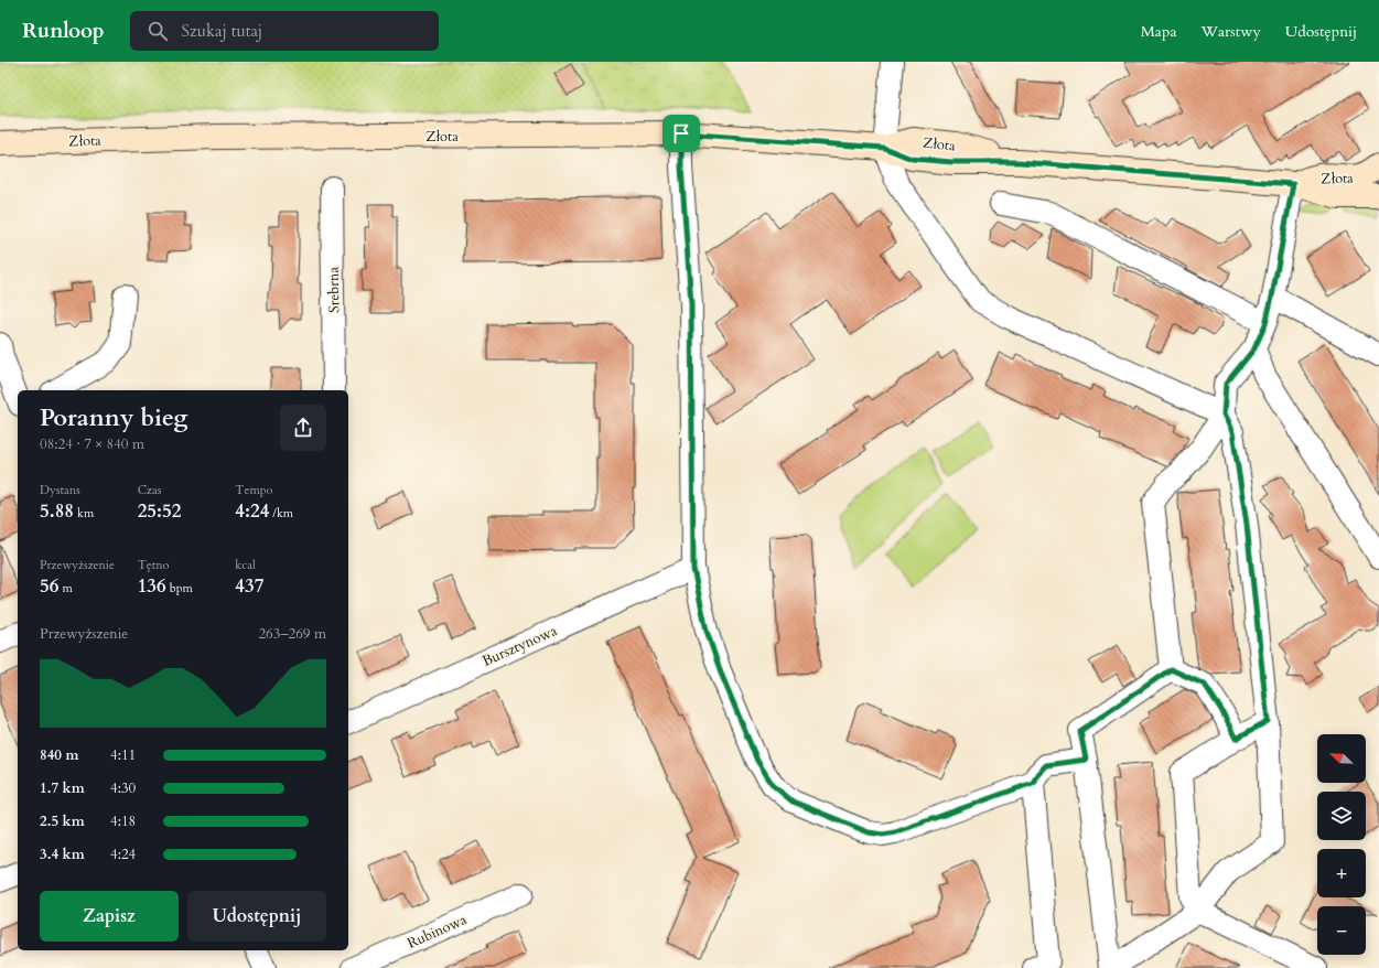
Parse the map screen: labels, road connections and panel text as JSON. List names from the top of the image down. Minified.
{"streets":{"street":["Złota","Srebrna","Bursztynowa","Rubinowa"]},"north":"top left","page":{"header":"Runloop","search":"Szukaj tutaj","nav":["Mapa","Warstwy","Udostępnij"],"heading":["Poranny bieg","08:24 · 7 × 840 m"],"stats":[["Dystans","5.88 km"],["Czas","25:52"],["Tempo","4:24 /km"],["Przewyższenie","56 m"],["Tętno","136 bpm"],["kcal","437"]],"chart":["Przewyższenie","263–269 m"],"map_buttons":["+","−"],"list":[{"name":"840 m","note":"4:11"},{"name":"1.7 km","note":"4:30"},{"name":"2.5 km","note":"4:18"},{"name":"3.4 km","note":"4:24"}],"buttons":["Zapisz","Udostępnij"]}}
